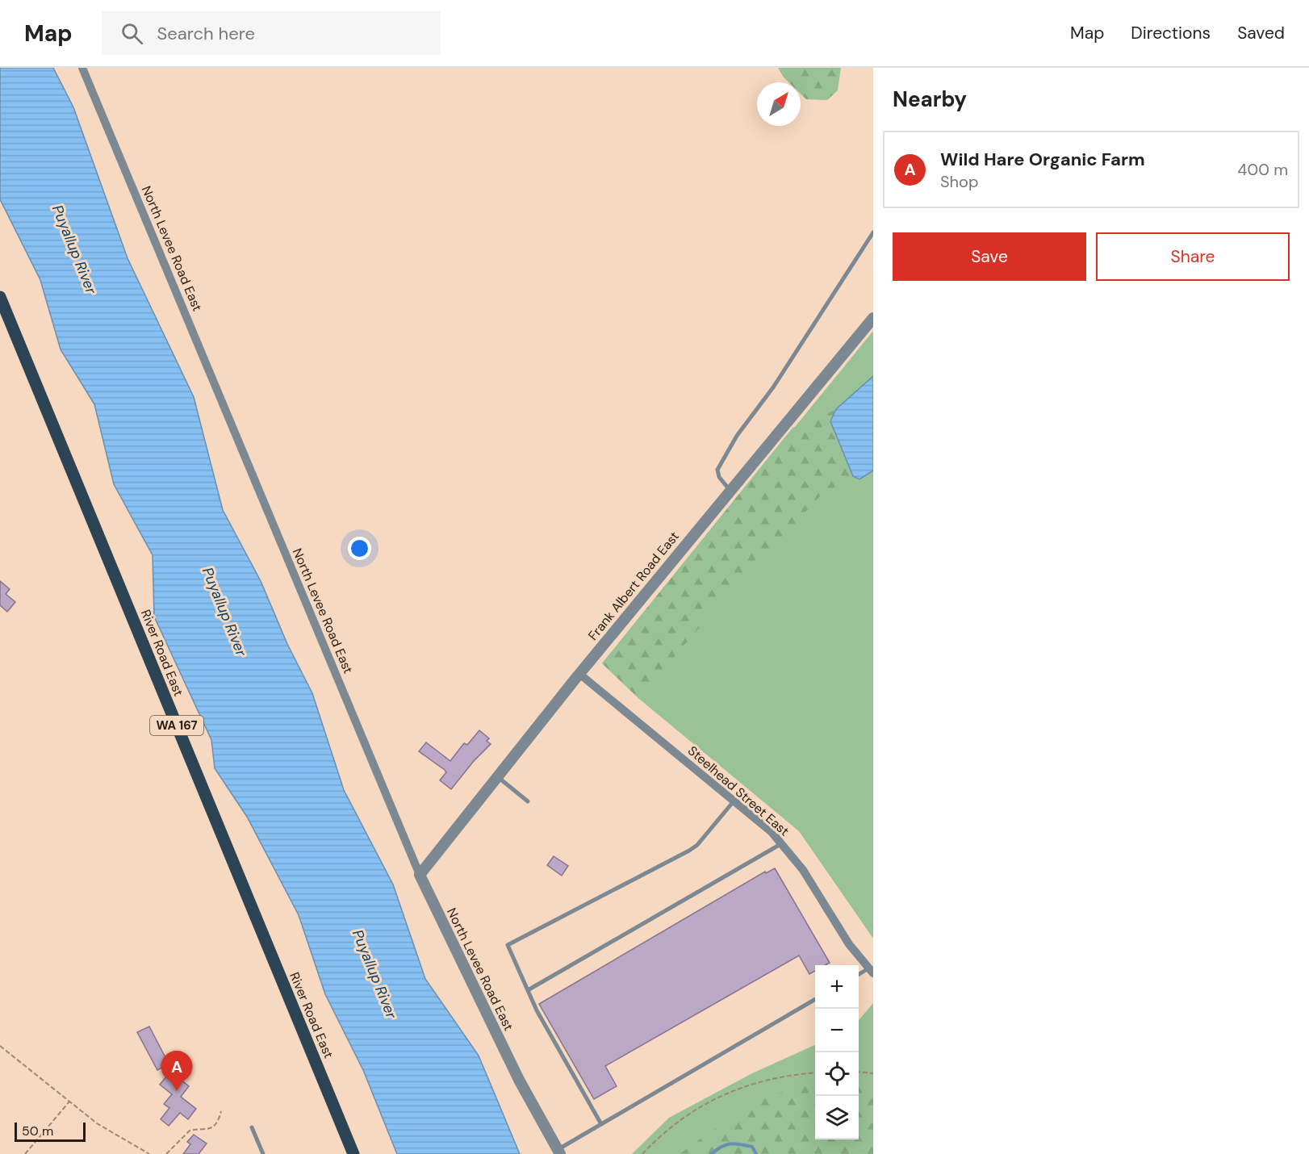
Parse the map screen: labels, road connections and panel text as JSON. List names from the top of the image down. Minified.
{"streets":{"main road":["River Road East","WA 167"],"street":["North Levee Road East","Frank Albert Road East","Steelhead Street East"]},"crossings":[["North Levee Road East","Frank Albert Road East"],["Frank Albert Road East","Steelhead Street East"]],"water":["Puyallup River"],"scale_bar":"50 m","north":"top right","page":{"header":"Map","search":"Search here","nav":["Map","Directions","Saved"],"heading":"Nearby","list":[{"mark":"A","name":"Wild Hare Organic Farm","note":"Shop","value":"400 m"}],"buttons":["Save","Share"],"map_buttons":["+","−"],"pins":"A","scale":"50 m"}}
